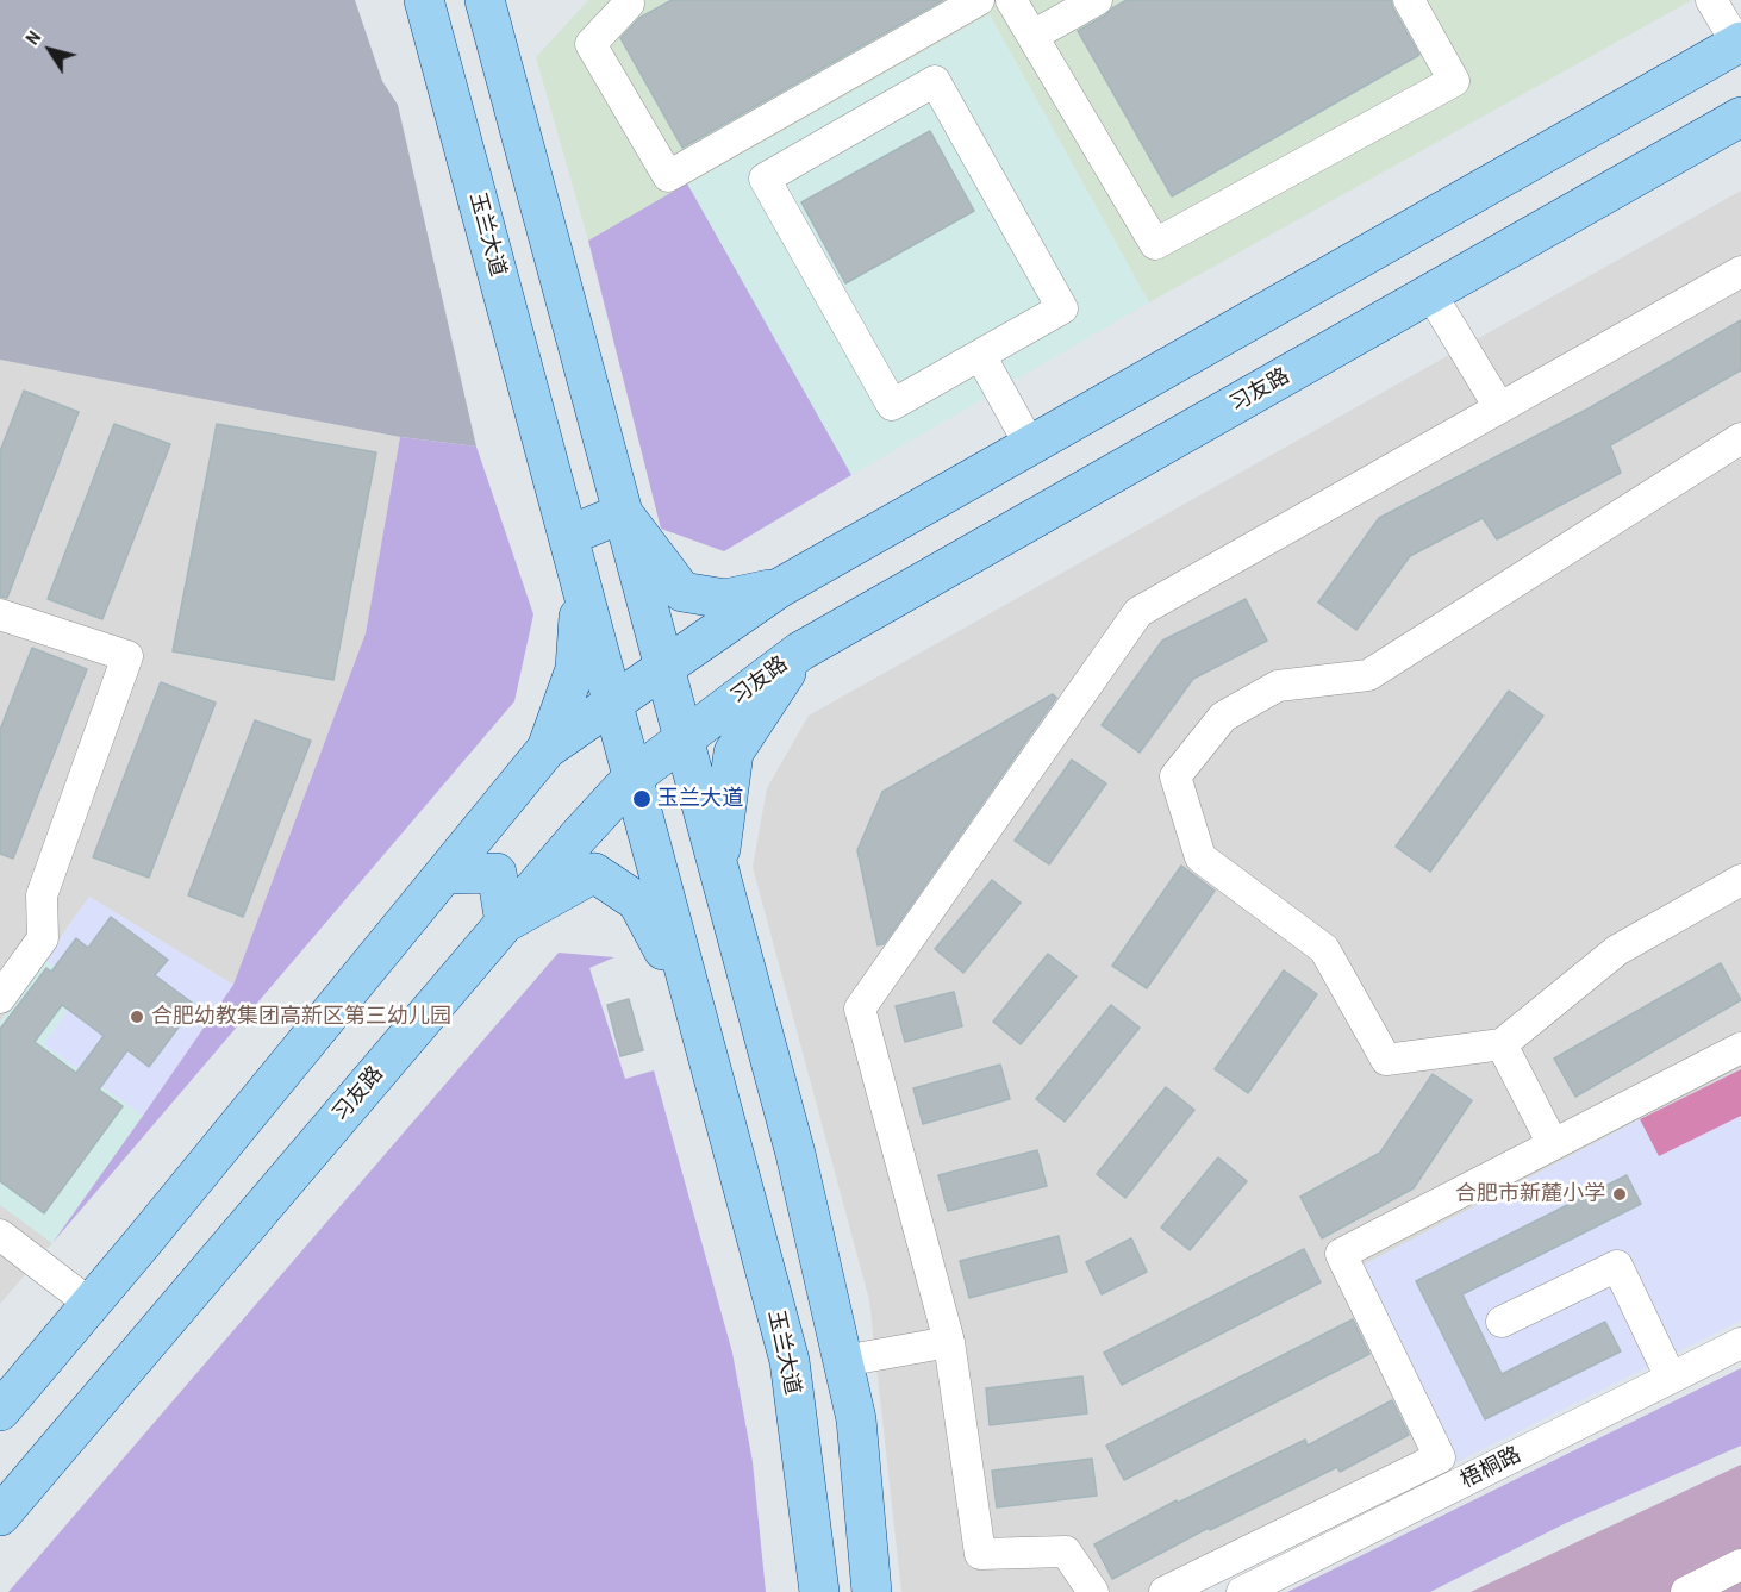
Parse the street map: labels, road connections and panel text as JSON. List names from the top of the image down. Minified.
{"streets":{"main road":["玉兰大道","习友路"],"street":["梧桐路"]},"crossings":[["玉兰大道","习友路"]],"places":["玉兰大道","合肥幼教集团高新区第三幼儿园","合肥市新麓小学"],"north":"top left"}
